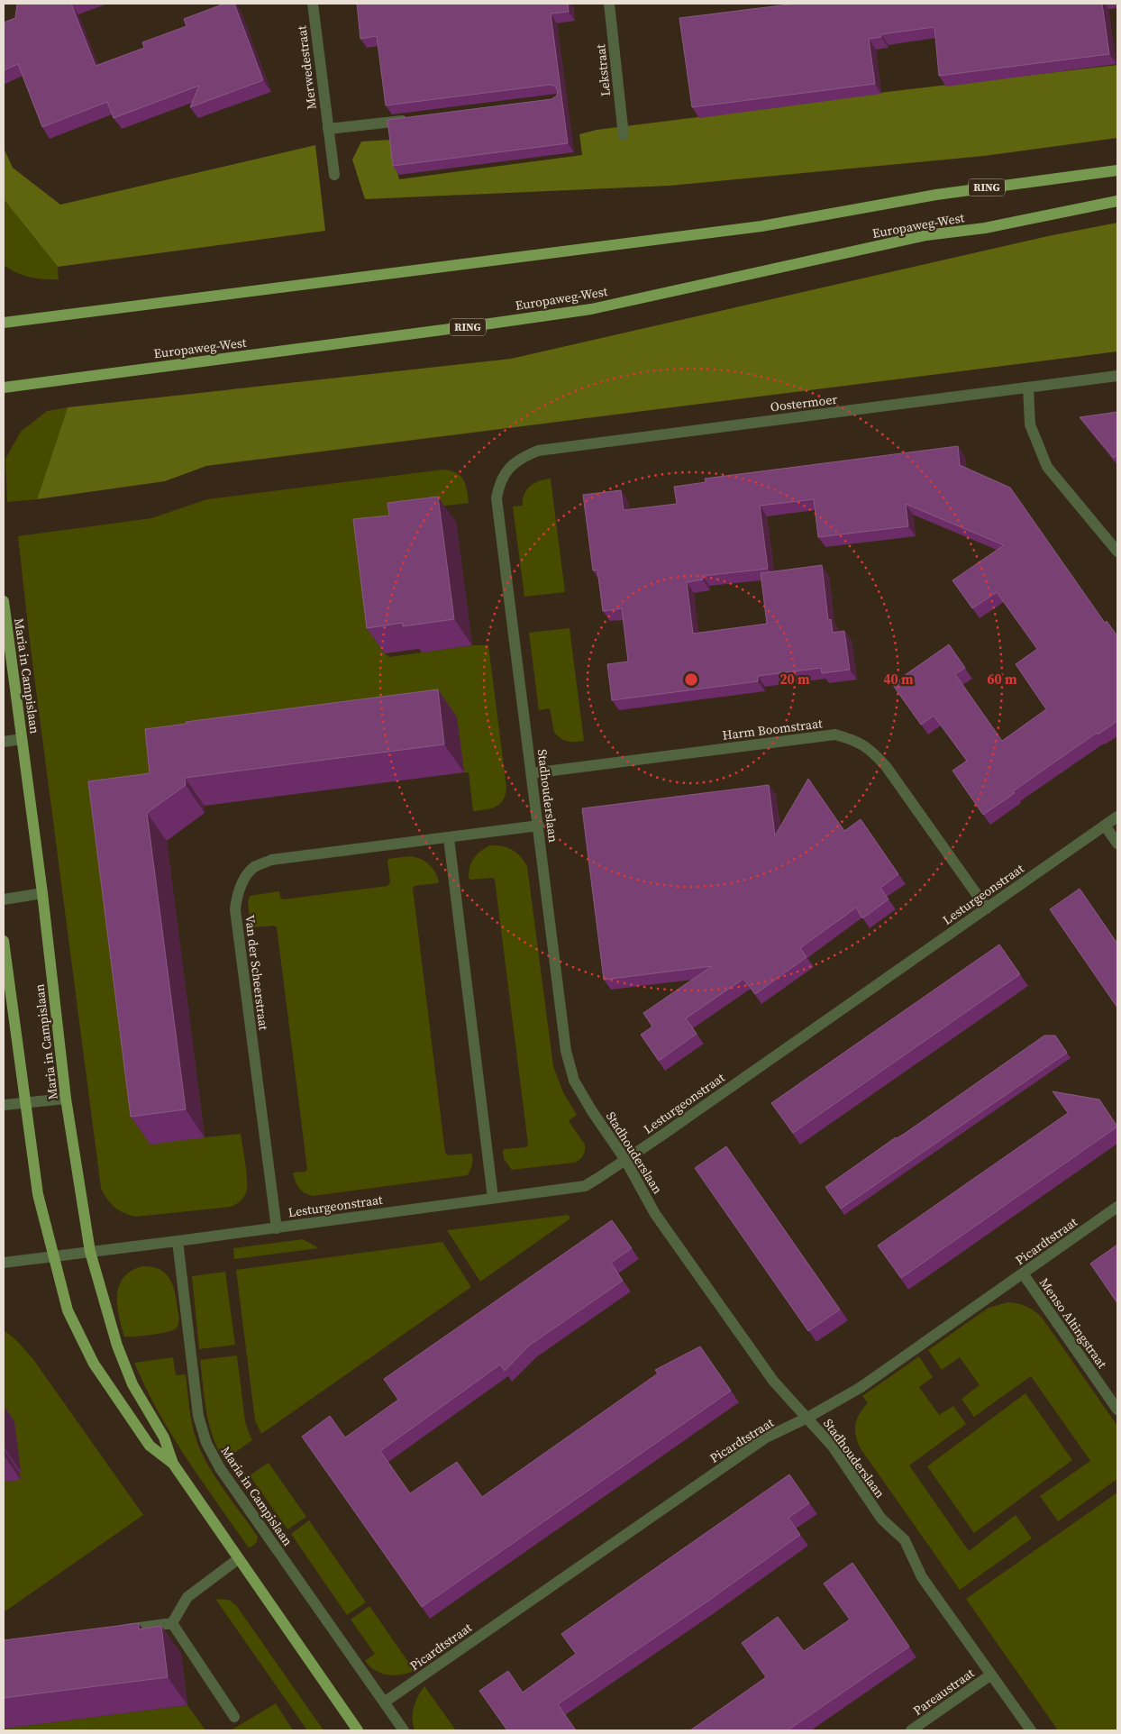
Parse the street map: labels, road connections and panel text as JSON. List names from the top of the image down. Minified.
{"streets":{"main road":["RING","Europaweg-West","Maria in Campislaan"],"street":["Merwedestraat","Lekstraat","Oostermoer","Harm Boomstraat","Stadhouderslaan","Lesturgeonstraat","Van der Scheerstraat","Picardtstraat","Menso Altingstraat","Pareaustraat"]},"crossings":[["Oostermoer","Stadhouderslaan"],["Maria in Campislaan","Lesturgeonstraat"],["Maria in Campislaan","Picardtstraat"],["Harm Boomstraat","Stadhouderslaan"],["Harm Boomstraat","Lesturgeonstraat"],["Stadhouderslaan","Lesturgeonstraat"],["Stadhouderslaan","Van der Scheerstraat"],["Stadhouderslaan","Picardtstraat"],["Stadhouderslaan","Pareaustraat"],["Lesturgeonstraat","Van der Scheerstraat"],["Picardtstraat","Menso Altingstraat"]],"rings":["20 m","40 m","60 m"]}
